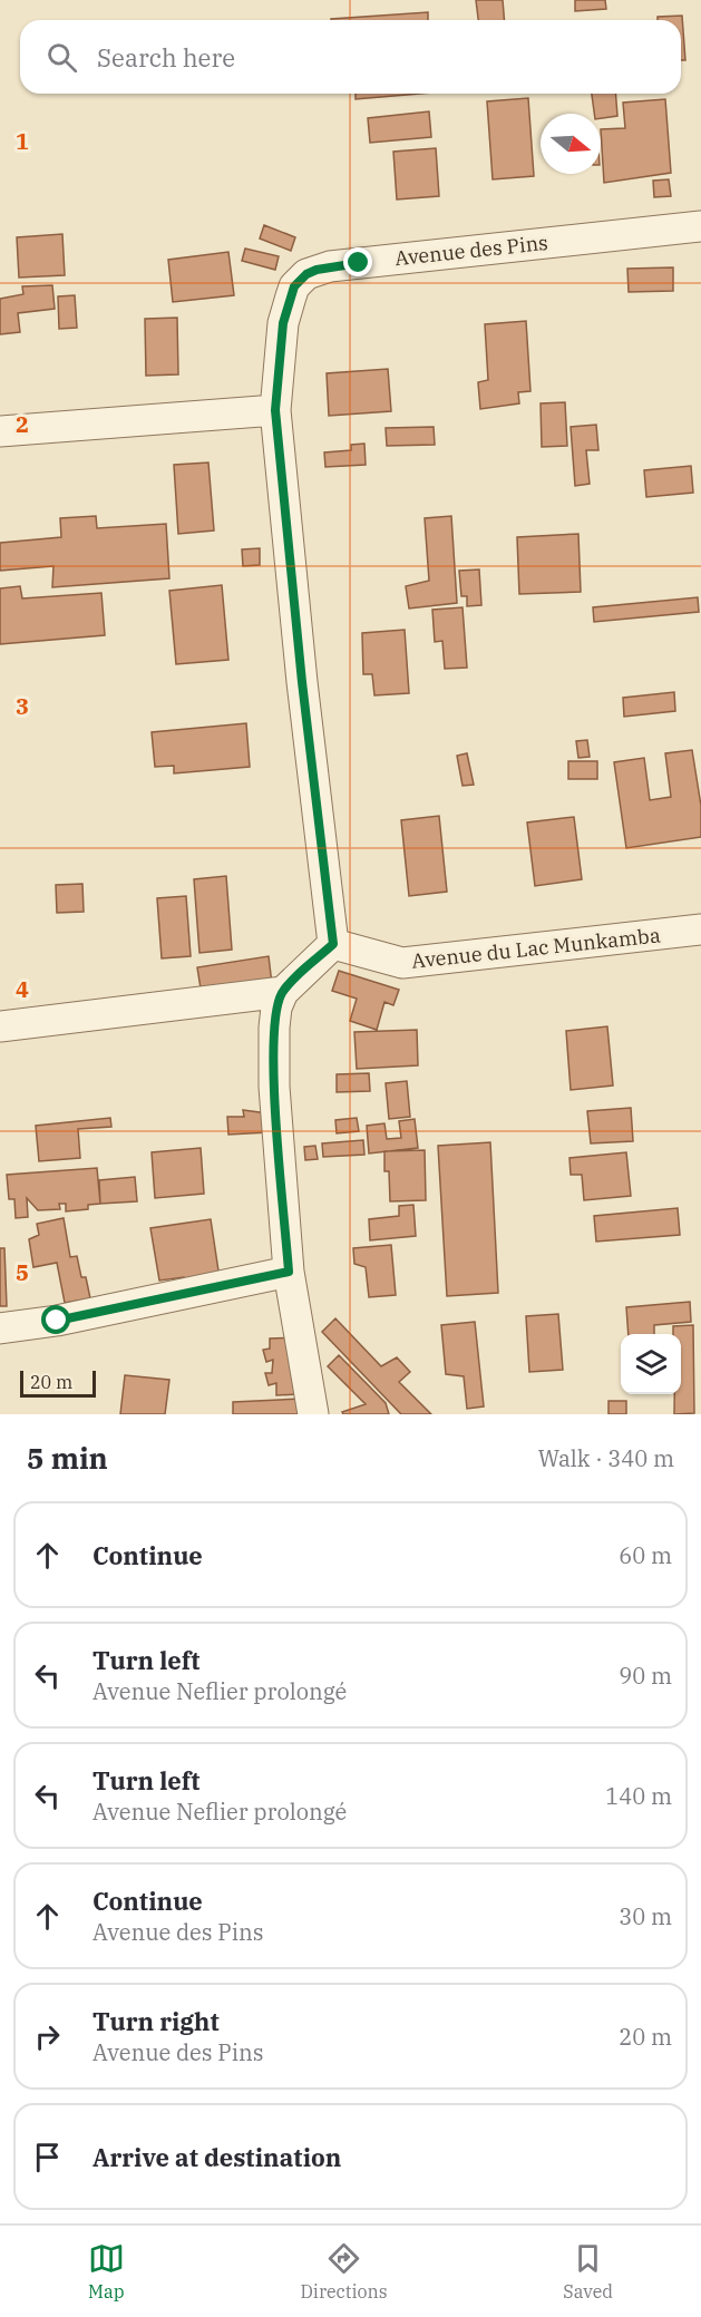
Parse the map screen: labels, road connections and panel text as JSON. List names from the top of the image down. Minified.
{"streets":{"street":["Avenue des Pins","Avenue du Lac Munkamba"]},"crossings":[["Avenue des Pins","Avenue du Lac Munkamba"]],"scale_bar":"20 m","north":"right","page":{"search":"Search here","scale":"20 m","heading":["5 min","Walk · 340 m"],"list":[["Continue","60 m"],["Turn left","Avenue Neflier prolongé","90 m"],["Turn left","Avenue Neflier prolongé","140 m"],["Continue","Avenue des Pins","30 m"],["Turn right","Avenue des Pins","20 m"],"Arrive at destination"],"nav":["Map","Directions","Saved"]},"grid":{"rows":["1","2","3","4","5"]}}
